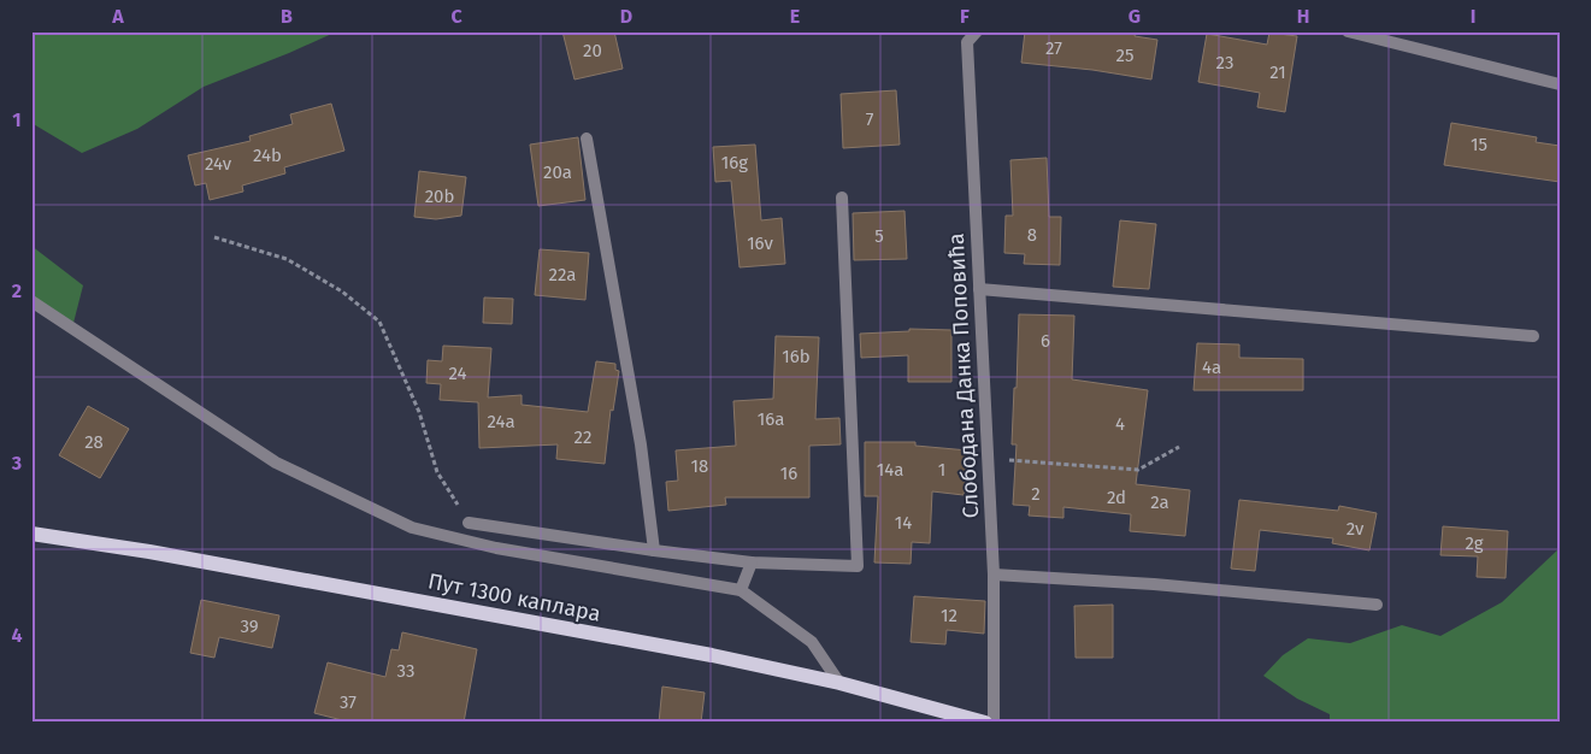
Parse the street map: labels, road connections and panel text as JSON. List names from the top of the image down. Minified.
{"streets":{"main road":["Пут 1300 каплара"],"street":["Слободана Данка Поповића"]},"house_numbers":["27","20","25","23","21","7","15","24b","16g","24v","20a","20b","8","5","16v","22a","6","16b","4a","24","16a","24a","4","22","28","18","14a","1","16","2","2d","2a","14","2v","2g","12","39","33","37"],"grid":{"columns":["A","B","C","D","E","F","G","H","I"],"rows":["1","2","3","4"]}}
